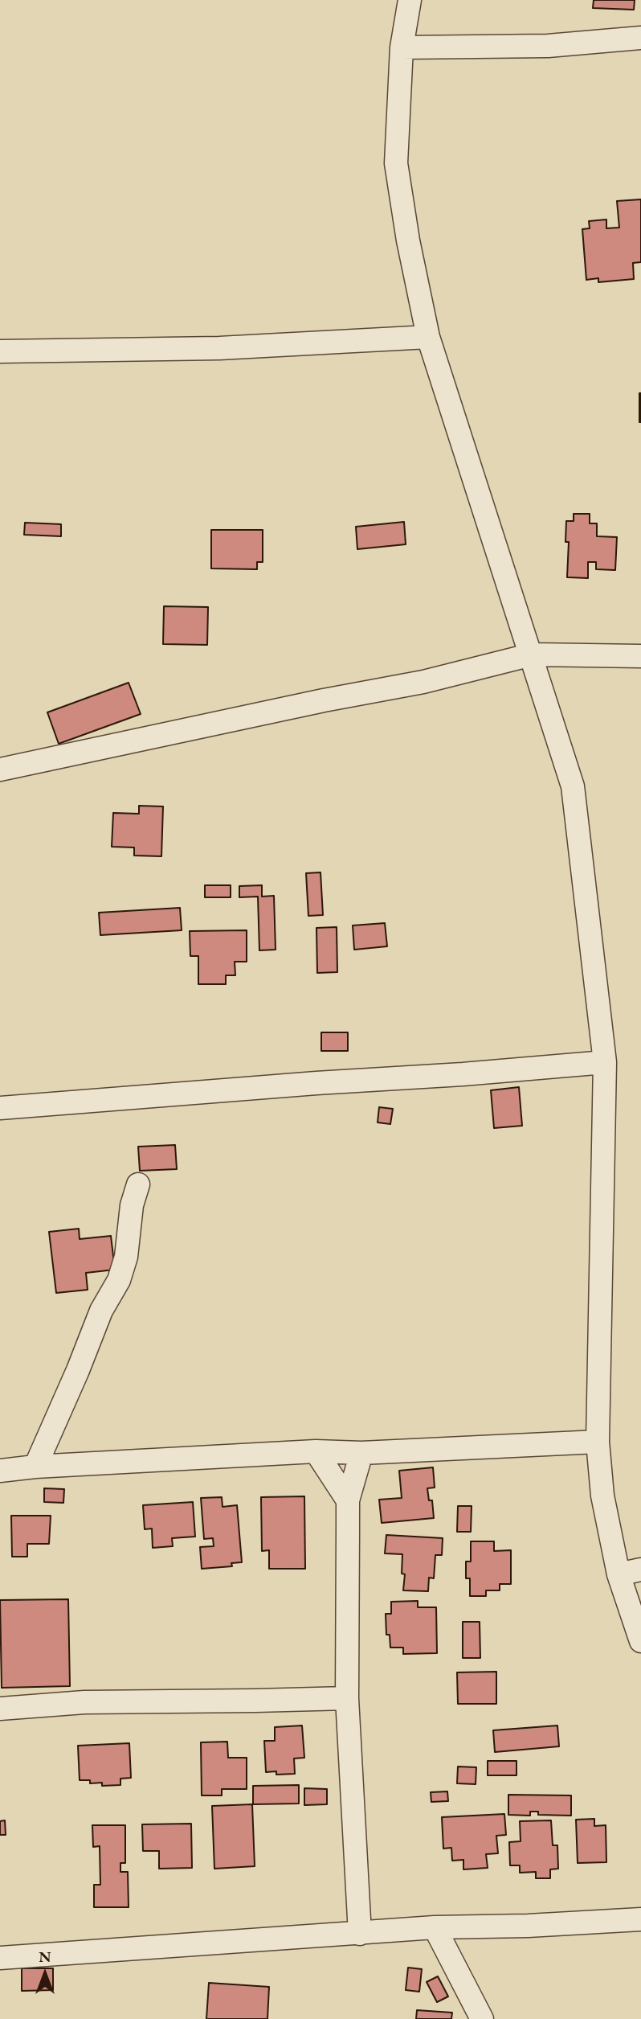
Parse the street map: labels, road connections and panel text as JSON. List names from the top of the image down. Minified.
{"north":"top"}
